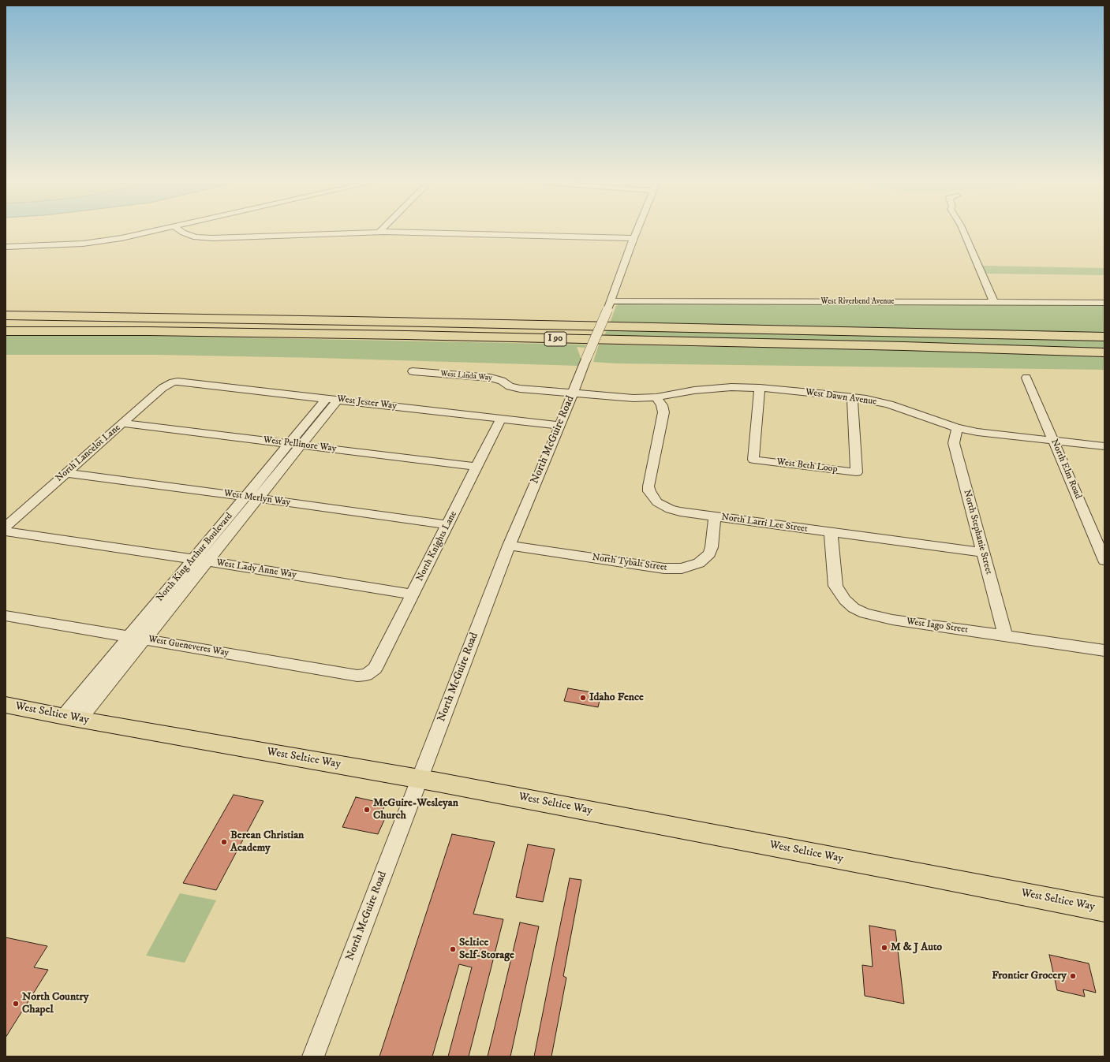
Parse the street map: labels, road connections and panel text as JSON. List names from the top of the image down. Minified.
{"streets":{"highway":["I 90"],"main road":["West Seltice Way"],"street":["West Riverbend Avenue","West Linda Way","West Dawn Avenue","West Jester Way","North McGuire Road","West Pellinore Way","North Lancelot Lane","West Beth Loop","North Elm Road","West Merlyn Way","North Larri Lee Street","North Stephanie Street","North Knights Lane","North King Arthur Boulevard","North Tybalt Street","West Lady Anne Way","West Iago Street","West Gueneveres Way"]},"crossings":[["West Riverbend Avenue","North McGuire Road"],["West Linda Way","West Dawn Avenue"],["West Linda Way","North McGuire Road"],["West Dawn Avenue","North McGuire Road"],["West Dawn Avenue","West Beth Loop"],["West Dawn Avenue","North Elm Road"],["West Dawn Avenue","North Larri Lee Street"],["West Dawn Avenue","North Stephanie Street"],["West Jester Way","North McGuire Road"],["West Jester Way","North Lancelot Lane"],["West Jester Way","North Knights Lane"],["West Jester Way","North King Arthur Boulevard"],["North McGuire Road","North Tybalt Street"],["North McGuire Road","West Seltice Way"],["West Pellinore Way","North Lancelot Lane"],["West Pellinore Way","North Knights Lane"],["West Pellinore Way","North King Arthur Boulevard"],["North Lancelot Lane","West Merlyn Way"],["West Merlyn Way","North Knights Lane"],["West Merlyn Way","North King Arthur Boulevard"],["North Larri Lee Street","North Stephanie Street"],["North Larri Lee Street","North Tybalt Street"],["North Larri Lee Street","West Iago Street"],["North Stephanie Street","West Iago Street"],["North Knights Lane","West Lady Anne Way"],["North Knights Lane","West Gueneveres Way"],["North King Arthur Boulevard","West Lady Anne Way"],["North King Arthur Boulevard","West Gueneveres Way"],["North King Arthur Boulevard","West Seltice Way"]],"places":["Idaho Fence","McGuire-Wesleyan Church","Berean Christian Academy","M & J Auto","Seltice Self-Storage","Frontier Grocery","North Country Chapel"]}
